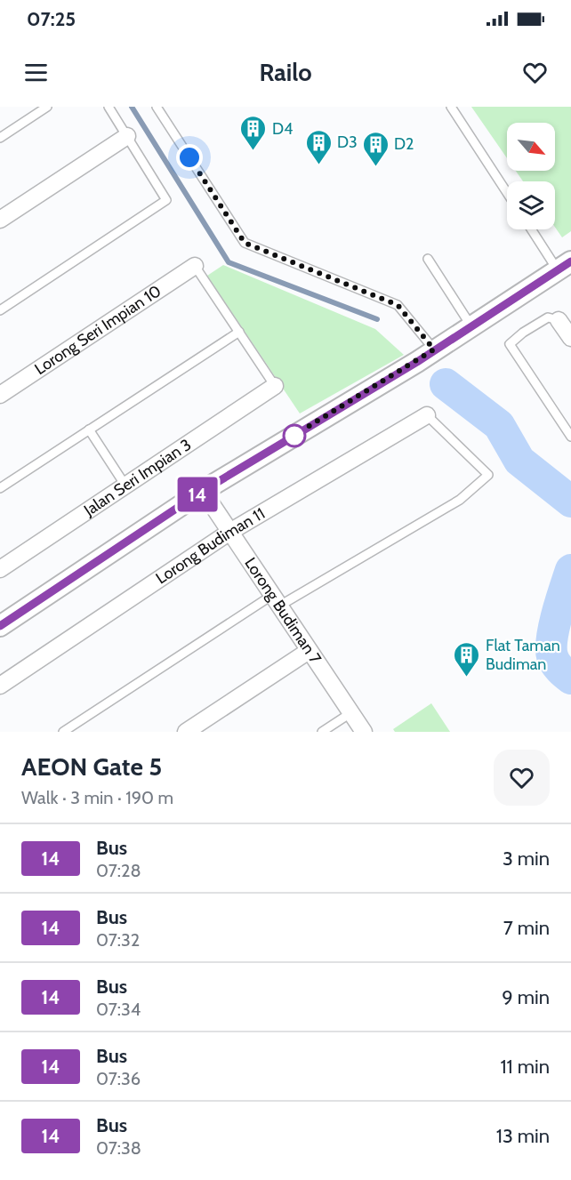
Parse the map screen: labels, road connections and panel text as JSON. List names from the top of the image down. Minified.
{"streets":{"street":["Lorong Seri Impian 10","Jalan Seri Impian 3","Lorong Budiman 11","Lorong Budiman 7"]},"crossings":[["Lorong Budiman 11","Lorong Budiman 7"]],"places":{"building":["D4","D3","D2","Flat Taman Budiman"]},"lines":["bus line 14"],"north":"bottom right","page":{"status":"07:25","header":"Railo","on_map":"14","heading":["AEON Gate 5","Walk · 3 min · 190 m"],"list":[{"mark":"14","name":"Bus","note":"07:28","value":"3 min"},{"mark":"14","name":"Bus","note":"07:32","value":"7 min"},{"mark":"14","name":"Bus","note":"07:34","value":"9 min"},{"mark":"14","name":"Bus","note":"07:36","value":"11 min"},{"mark":"14","name":"Bus","note":"07:38","value":"13 min"}]}}
